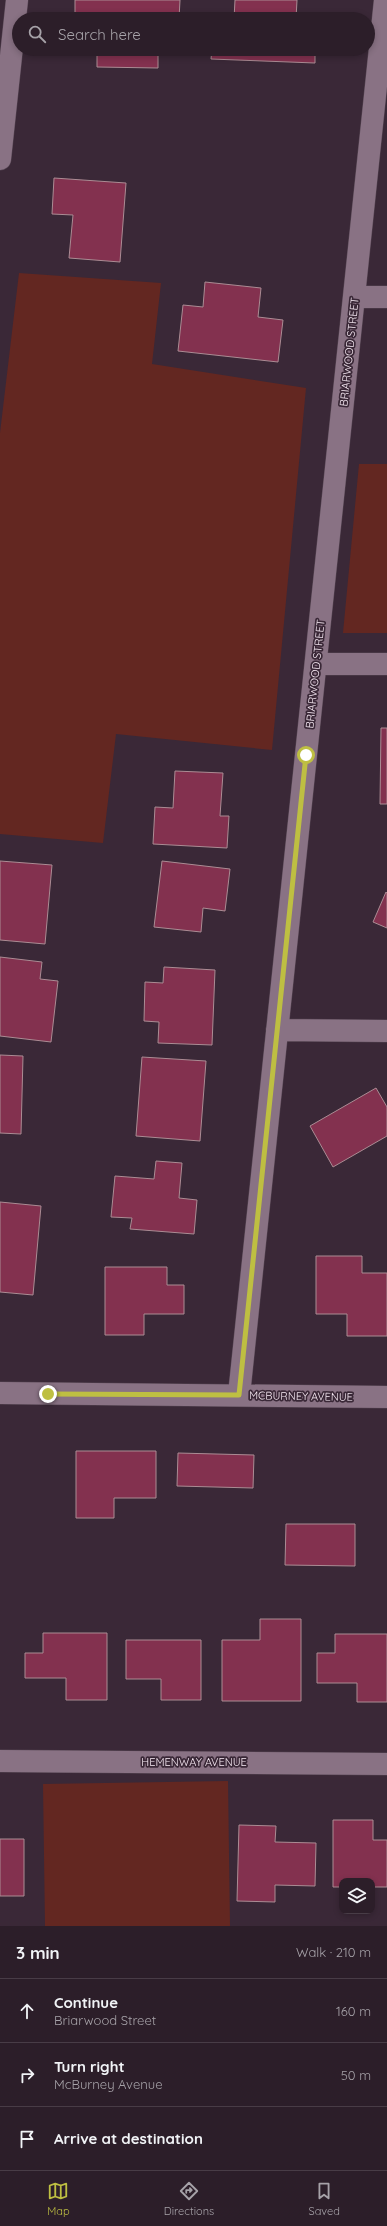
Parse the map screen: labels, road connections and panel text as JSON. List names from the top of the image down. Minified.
{"streets":{"street":["BRIARWOOD STREET","MCBURNEY AVENUE","HEMENWAY AVENUE"]},"crossings":[["BRIARWOOD STREET","MCBURNEY AVENUE"]],"page":{"search":"Search here","heading":["3 min","Walk · 210 m"],"list":[["Continue","Briarwood Street","160 m"],["Turn right","McBurney Avenue","50 m"],"Arrive at destination"],"nav":["Map","Directions","Saved"]}}
